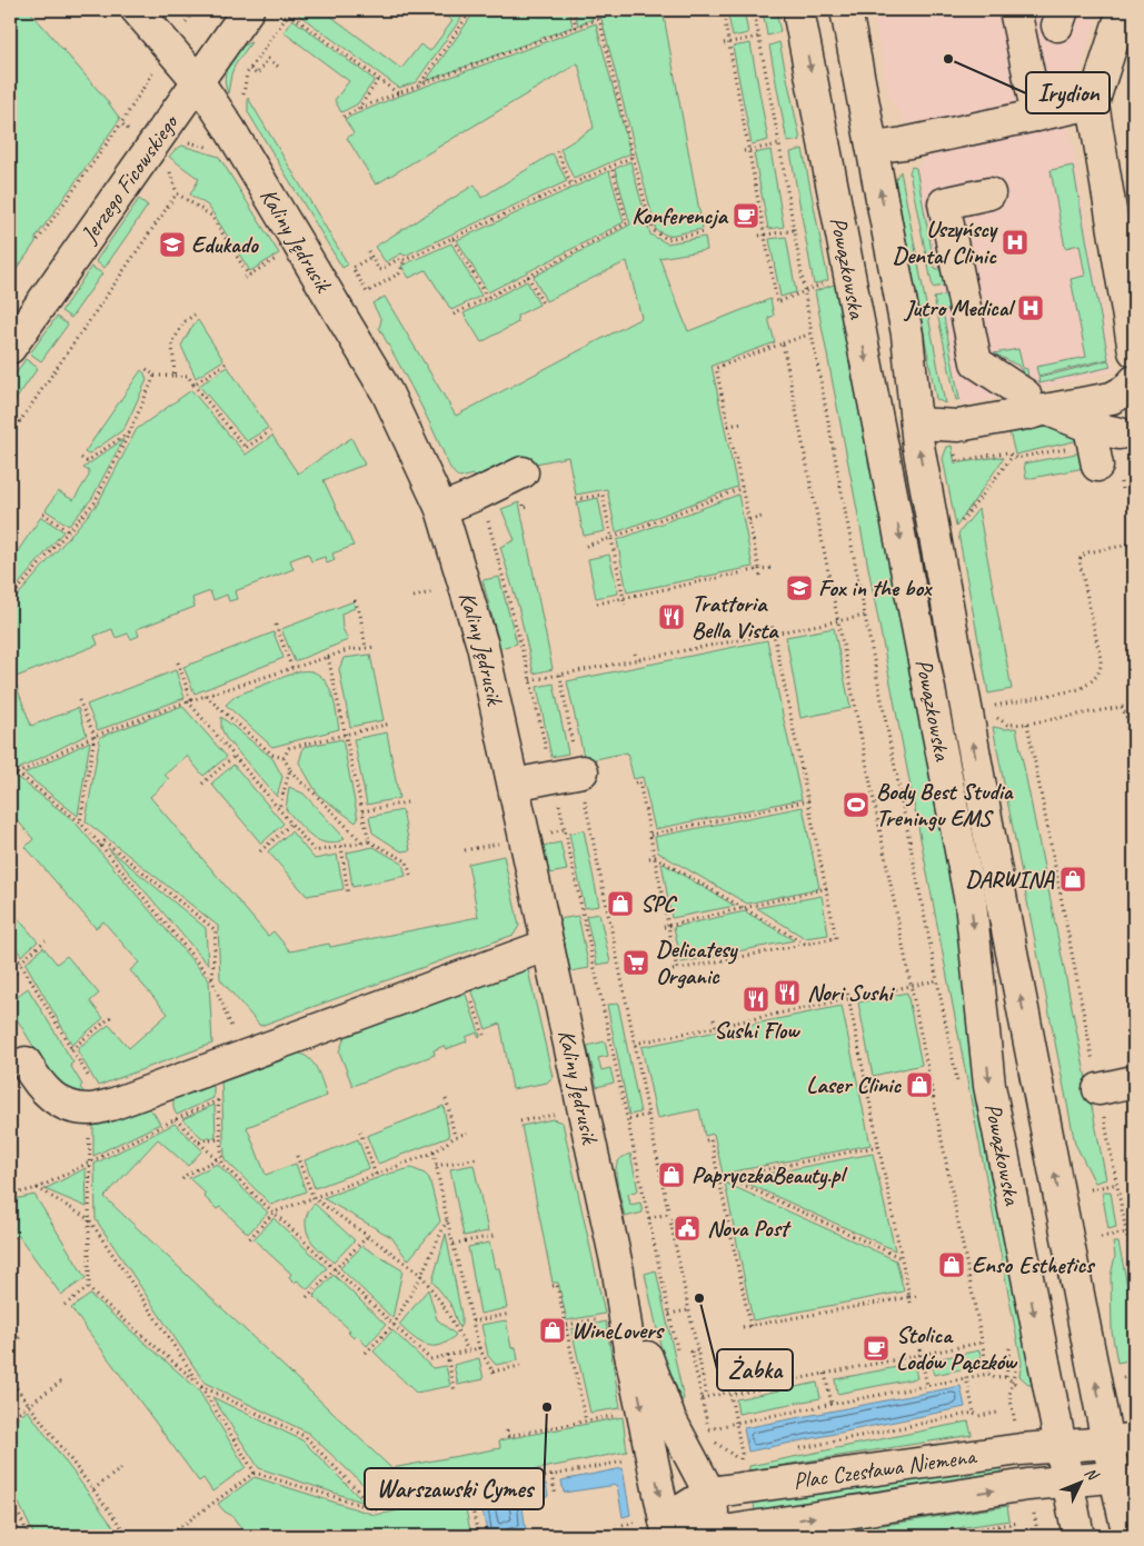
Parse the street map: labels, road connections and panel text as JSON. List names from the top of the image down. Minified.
{"streets":{"street":["Jerzego Ficowskiego","Kaliny Jędrusik","Powązkowska","Plac Czesława Niemena"]},"crossings":[["Jerzego Ficowskiego","Kaliny Jędrusik"],["Kaliny Jędrusik","Plac Czesława Niemena"],["Powązkowska","Plac Czesława Niemena"]],"places":{"other":["Irydion","Żabka","Warszawski Cymes"],"cafe":["Konferencja","Stolica Lodów Pączków"],"hospital":["Uszyńscy Dental Clinic","Jutro Medical"],"school or university":["Edukado","Fox in the box"],"restaurant":["Trattoria Bella Vista","Nori Sushi","Sushi Flow"],"sports":["Body Best Studia Treningu EMS"],"shop":["DARWINA","SPC","Laser Clinic","PapryczkaBeauty.pl","Enso Esthetics","WineLovers"],"supermarket":["Delicatesy Organic"],"public building":["Nova Post"]},"north":"top right"}
